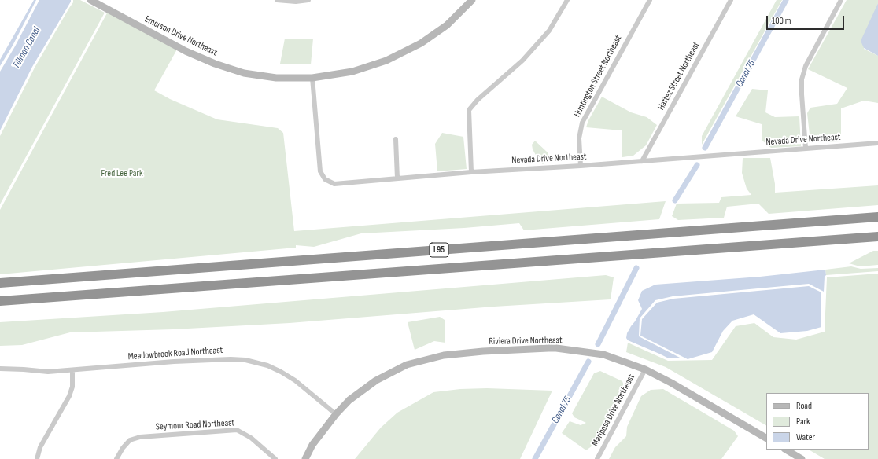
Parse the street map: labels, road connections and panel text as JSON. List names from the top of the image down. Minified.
{"streets":{"highway":["I 95"],"street":["Emerson Drive Northeast","Huntington Street Northeast","Haftez Street Northeast","Nevada Drive Northeast","Riviera Drive Northeast","Meadowbrook Road Northeast","Mariposa Drive Northeast","Seymour Road Northeast"]},"crossings":[["Emerson Drive Northeast","Nevada Drive Northeast"],["Huntington Street Northeast","Nevada Drive Northeast"],["Haftez Street Northeast","Nevada Drive Northeast"],["Riviera Drive Northeast","Meadowbrook Road Northeast"],["Riviera Drive Northeast","Mariposa Drive Northeast"]],"water":["Tillman Canal","Canal 75"],"parks":["Fred Lee Park"],"legend":["Road","Park","Water"],"scale_bar":"100 m"}
